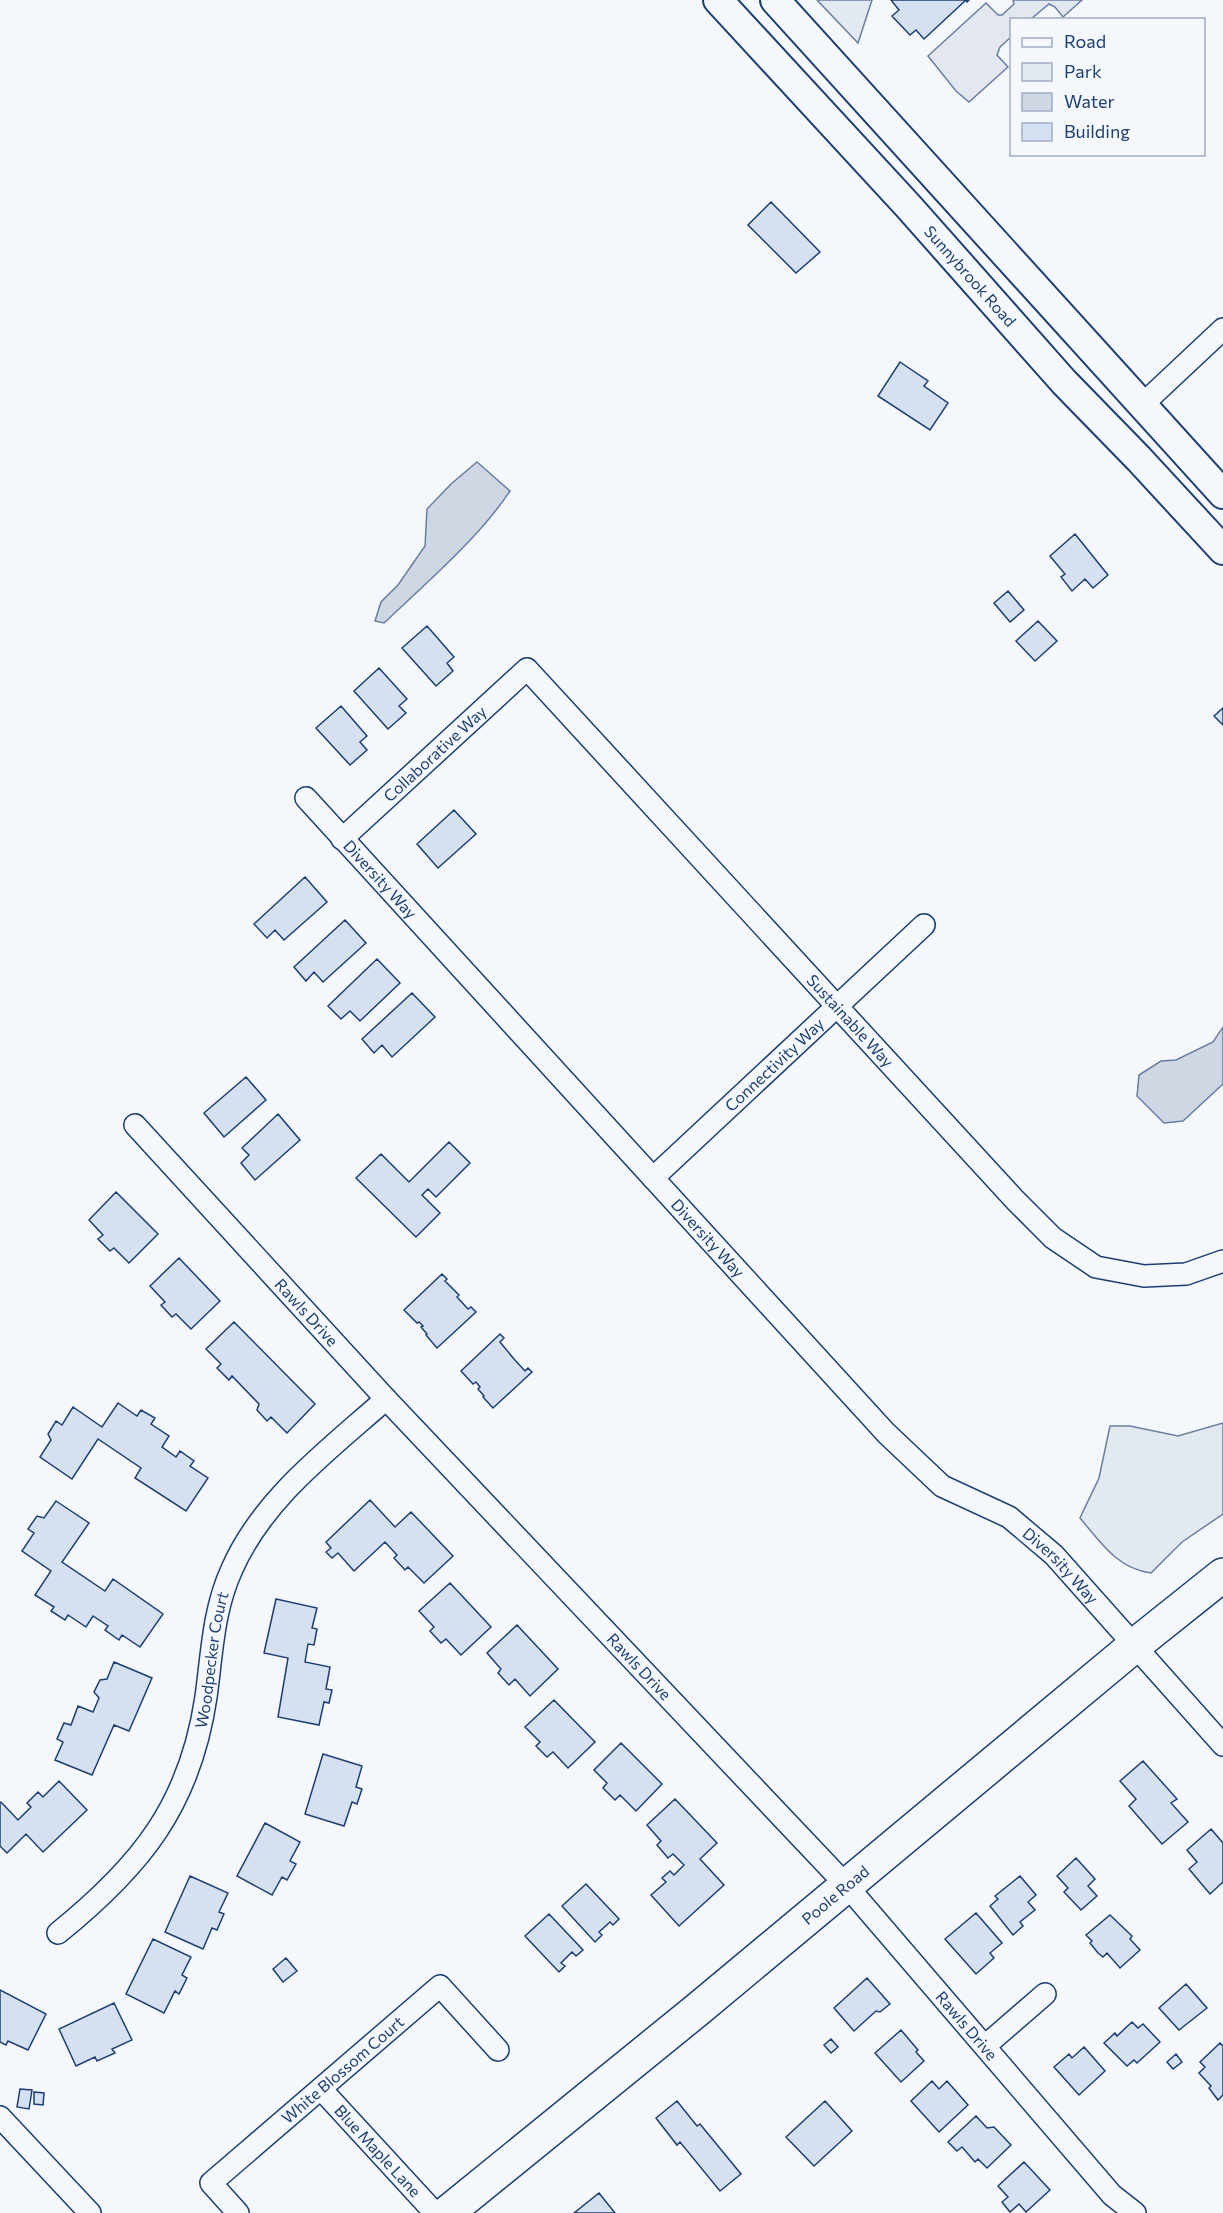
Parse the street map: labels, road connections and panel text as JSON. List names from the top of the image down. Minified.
{"streets":{"main road":["Sunnybrook Road","Poole Road"],"street":["Collaborative Way","Diversity Way","Sustainable Way","Connectivity Way","Rawls Drive","Woodpecker Court","White Blossom Court","Blue Maple Lane"]},"crossings":[["Collaborative Way","Diversity Way"],["Collaborative Way","Sustainable Way"],["Diversity Way","Connectivity Way"],["Diversity Way","Poole Road"],["Sustainable Way","Connectivity Way"],["Rawls Drive","Woodpecker Court"],["Rawls Drive","Poole Road"],["White Blossom Court","Blue Maple Lane"]],"legend":["Road","Park","Water","Building"]}
